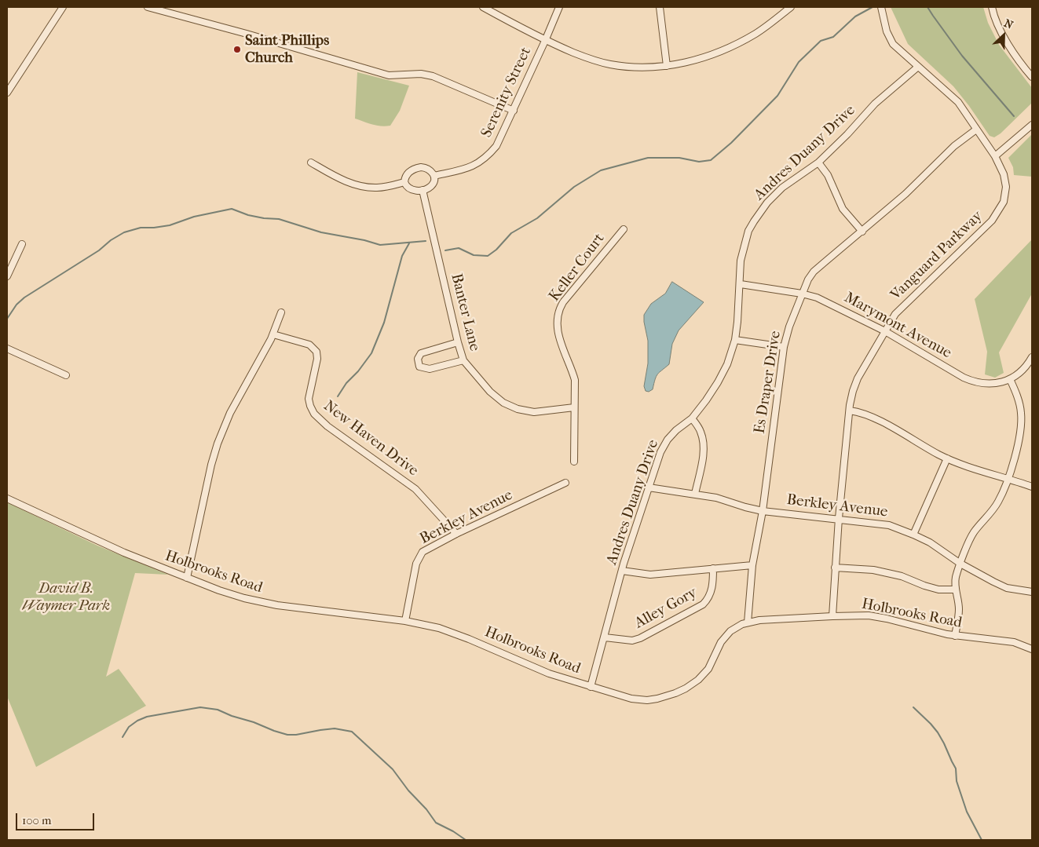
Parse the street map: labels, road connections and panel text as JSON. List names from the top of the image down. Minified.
{"streets":{"street":["Serenity Street","Andres Duany Drive","Vanguard Parkway","Keller Court","Banter Lane","Marymont Avenue","Es Draper Drive","New Haven Drive","Berkley Avenue","Holbrooks Road","Alley Gory"]},"crossings":[["Serenity Street","Banter Lane"],["Andres Duany Drive","Vanguard Parkway"],["Andres Duany Drive","Marymont Avenue"],["Andres Duany Drive","Berkley Avenue"],["Andres Duany Drive","Holbrooks Road"],["Andres Duany Drive","Alley Gory"],["Vanguard Parkway","Marymont Avenue"],["Vanguard Parkway","Es Draper Drive"],["Keller Court","Banter Lane"],["Marymont Avenue","Es Draper Drive"],["Es Draper Drive","Berkley Avenue"],["Es Draper Drive","Holbrooks Road"],["New Haven Drive","Berkley Avenue"],["Berkley Avenue","Holbrooks Road"]],"parks":["David B. Waymer Park"],"places":["Saint Phillips Church"],"scale_bar":"100 m","north":"top right"}
